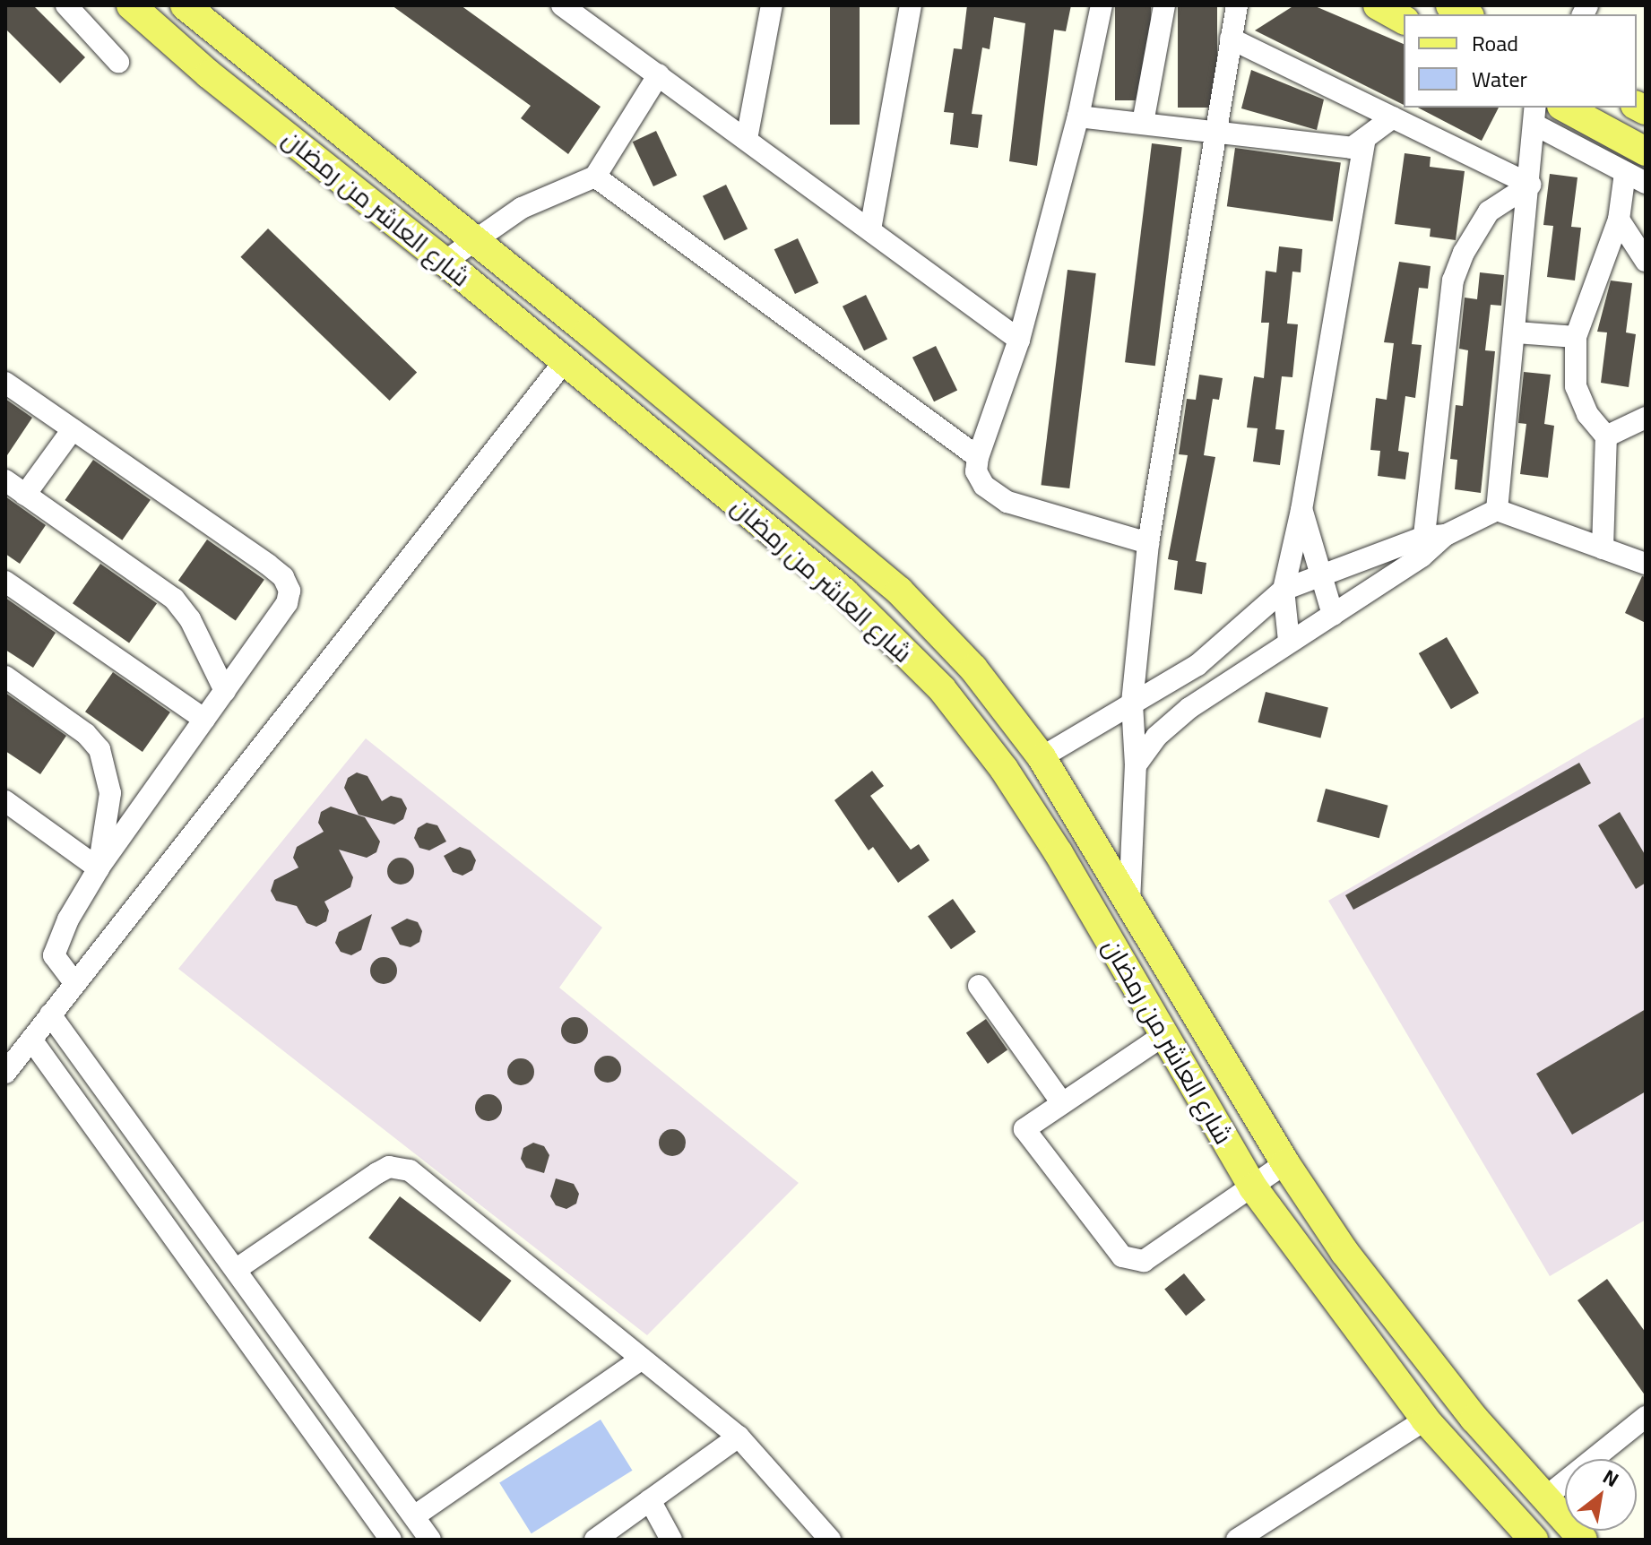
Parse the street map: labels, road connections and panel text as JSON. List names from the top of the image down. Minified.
{"streets":{"main road":["شارع العاشر من رمضان"]},"legend":["Road","Water"],"north":"top right"}
